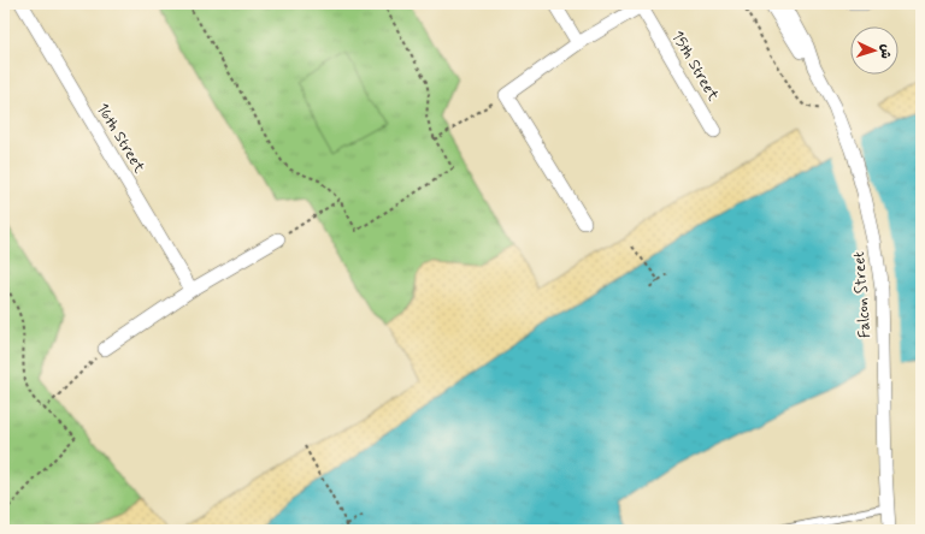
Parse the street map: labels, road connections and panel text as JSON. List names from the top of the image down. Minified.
{"streets":{"street":["15th Street","16th Street","Falcon Street"]},"north":"right"}
